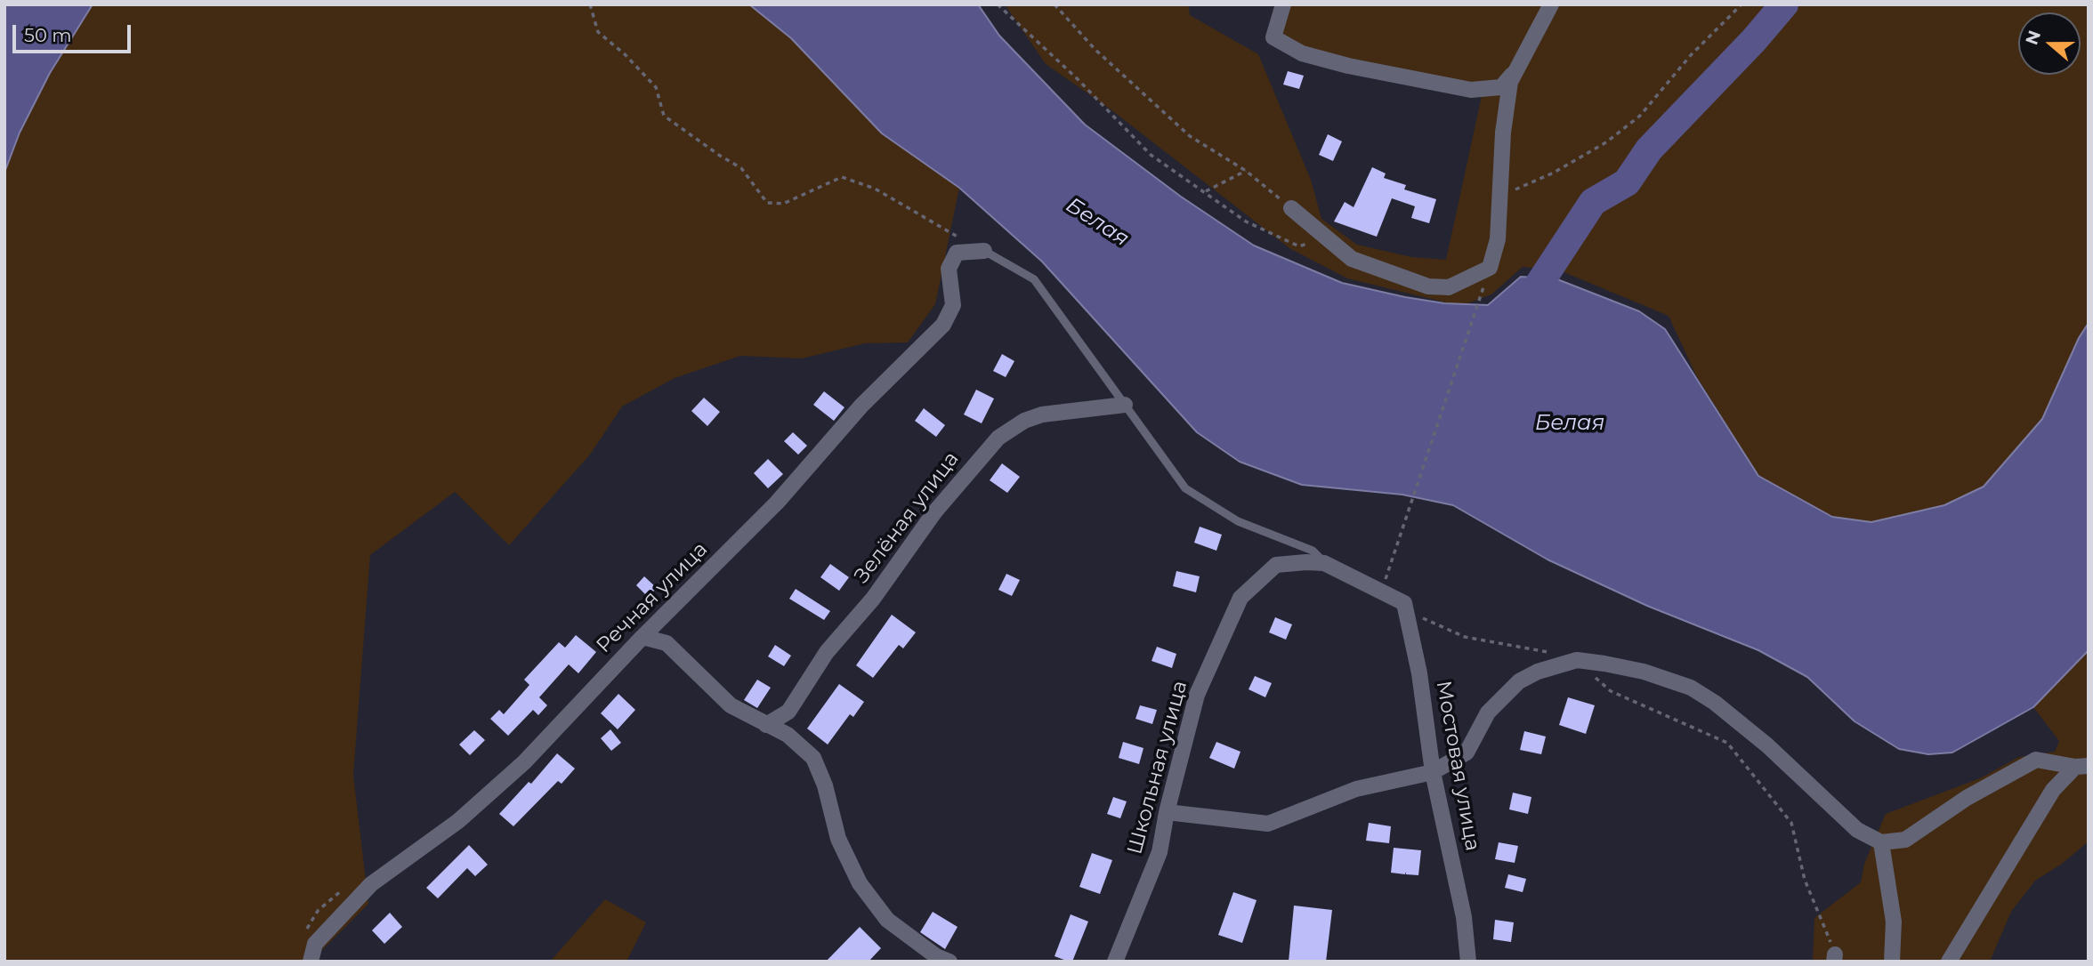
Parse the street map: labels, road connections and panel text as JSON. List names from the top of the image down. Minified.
{"streets":{"street":["Зелёная улица","Речная улица","Мостовая улица","Школьная улица"]},"water":["Белая"],"scale_bar":"50 m","north":"left"}
